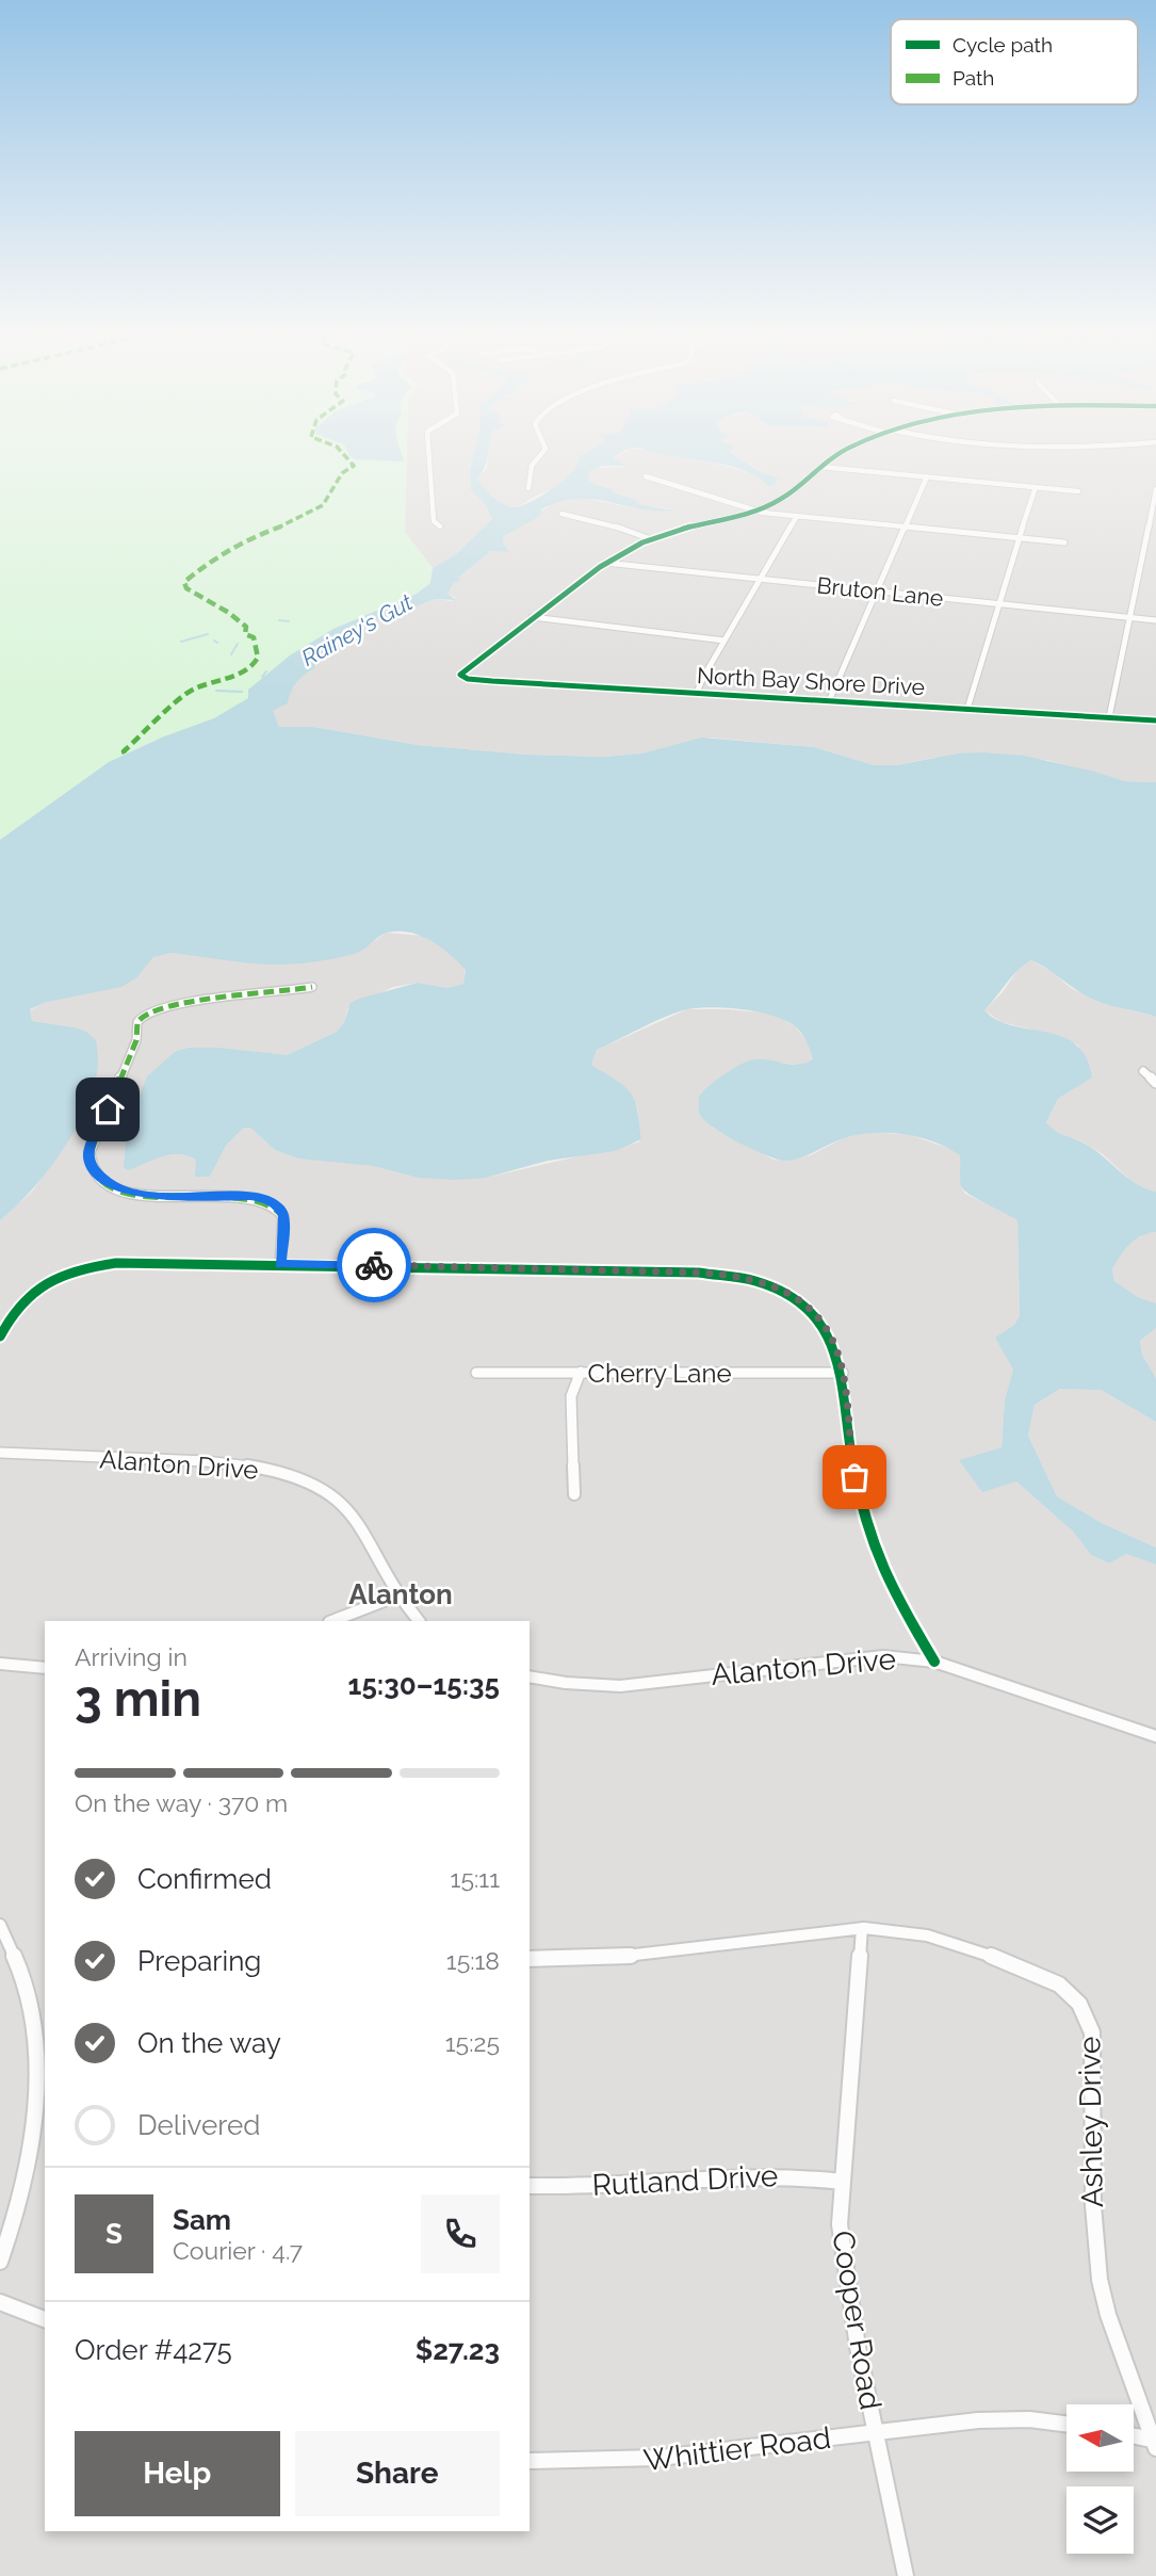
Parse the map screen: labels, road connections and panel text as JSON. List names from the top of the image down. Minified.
{"streets":{"street":["Bruton Lane","North Bay Shore Drive","Cherry Lane","Alanton Drive","Ashley Drive","Rutland Drive","Cooper Road","Whittier Road"]},"crossings":[["Ashley Drive","Cooper Road"],["Rutland Drive","Cooper Road"],["Cooper Road","Whittier Road"]],"districts":["Alanton"],"water":["Rainey's Gut"],"legend":["Cycle path","Path"],"north":"left","page":{"heading":["3 min","Arriving in","15:30–15:35"],"panel":["Sam","Courier · 4.7","Order #4275","$27.23"],"bar":"On the way · 370 m","list":[["Confirmed","15:11"],["Preparing","15:18"],["On the way","15:25"],"Delivered"],"round":"S","buttons":["Help","Share"]}}
